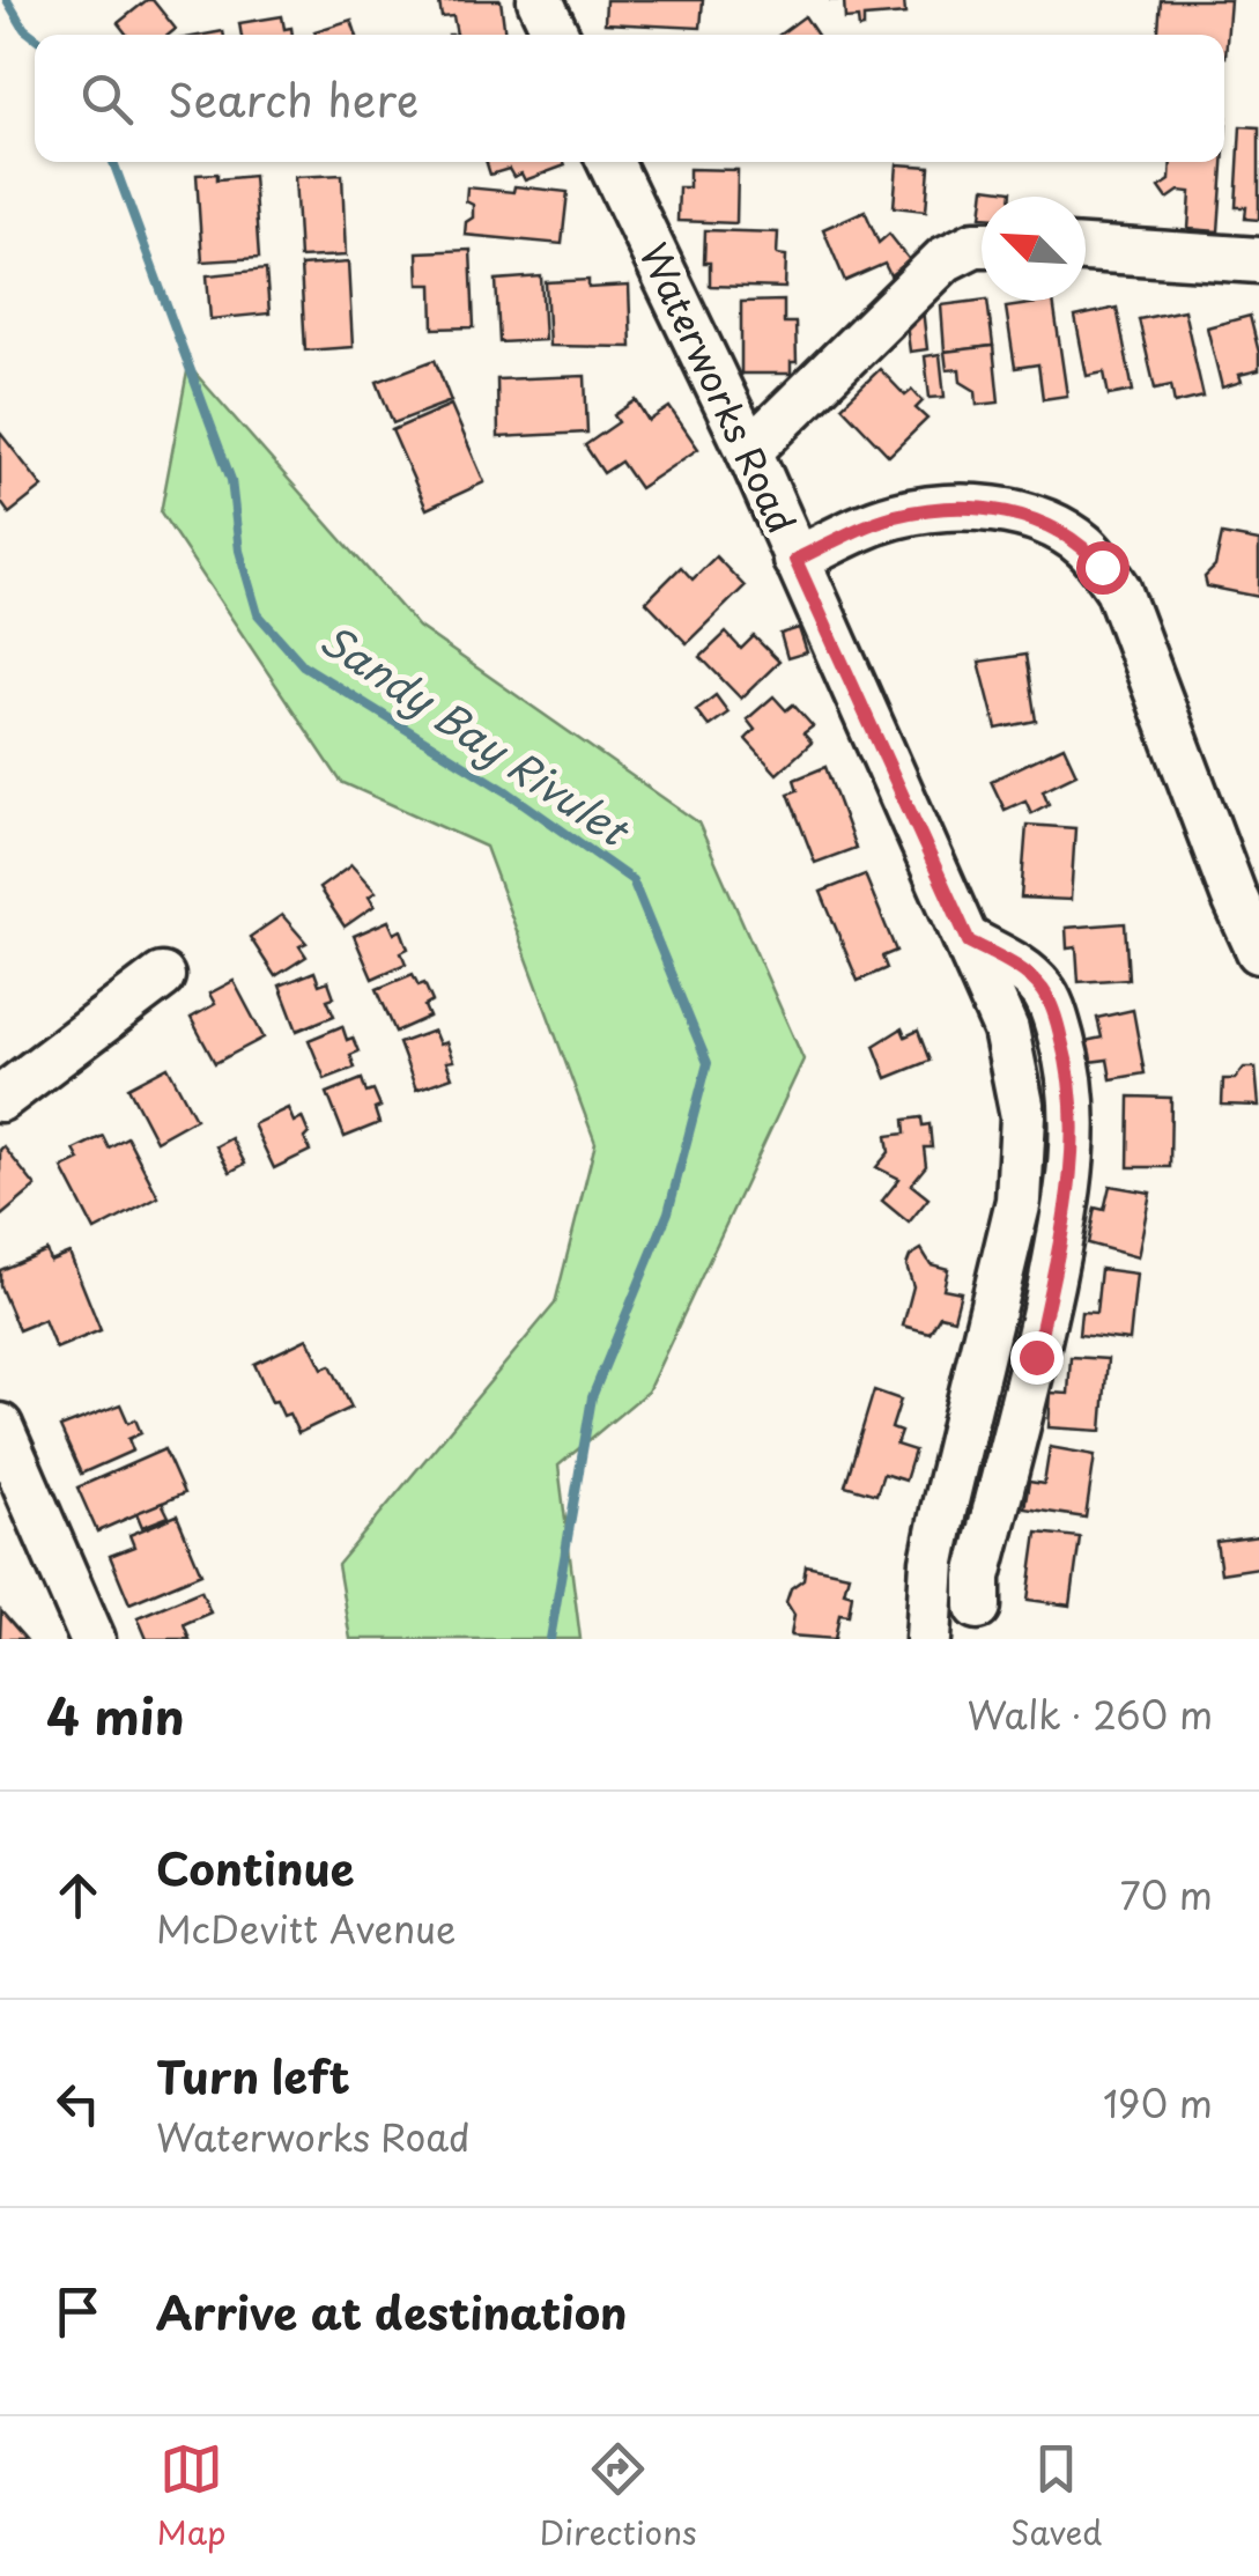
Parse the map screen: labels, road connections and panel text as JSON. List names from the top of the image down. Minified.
{"streets":{"street":["Waterworks Road"]},"water":["Sandy Bay Rivulet"],"north":"top left","page":{"search":"Search here","heading":["4 min","Walk · 260 m"],"list":[["Continue","McDevitt Avenue","70 m"],["Turn left","Waterworks Road","190 m"],"Arrive at destination"],"nav":["Map","Directions","Saved"]}}
